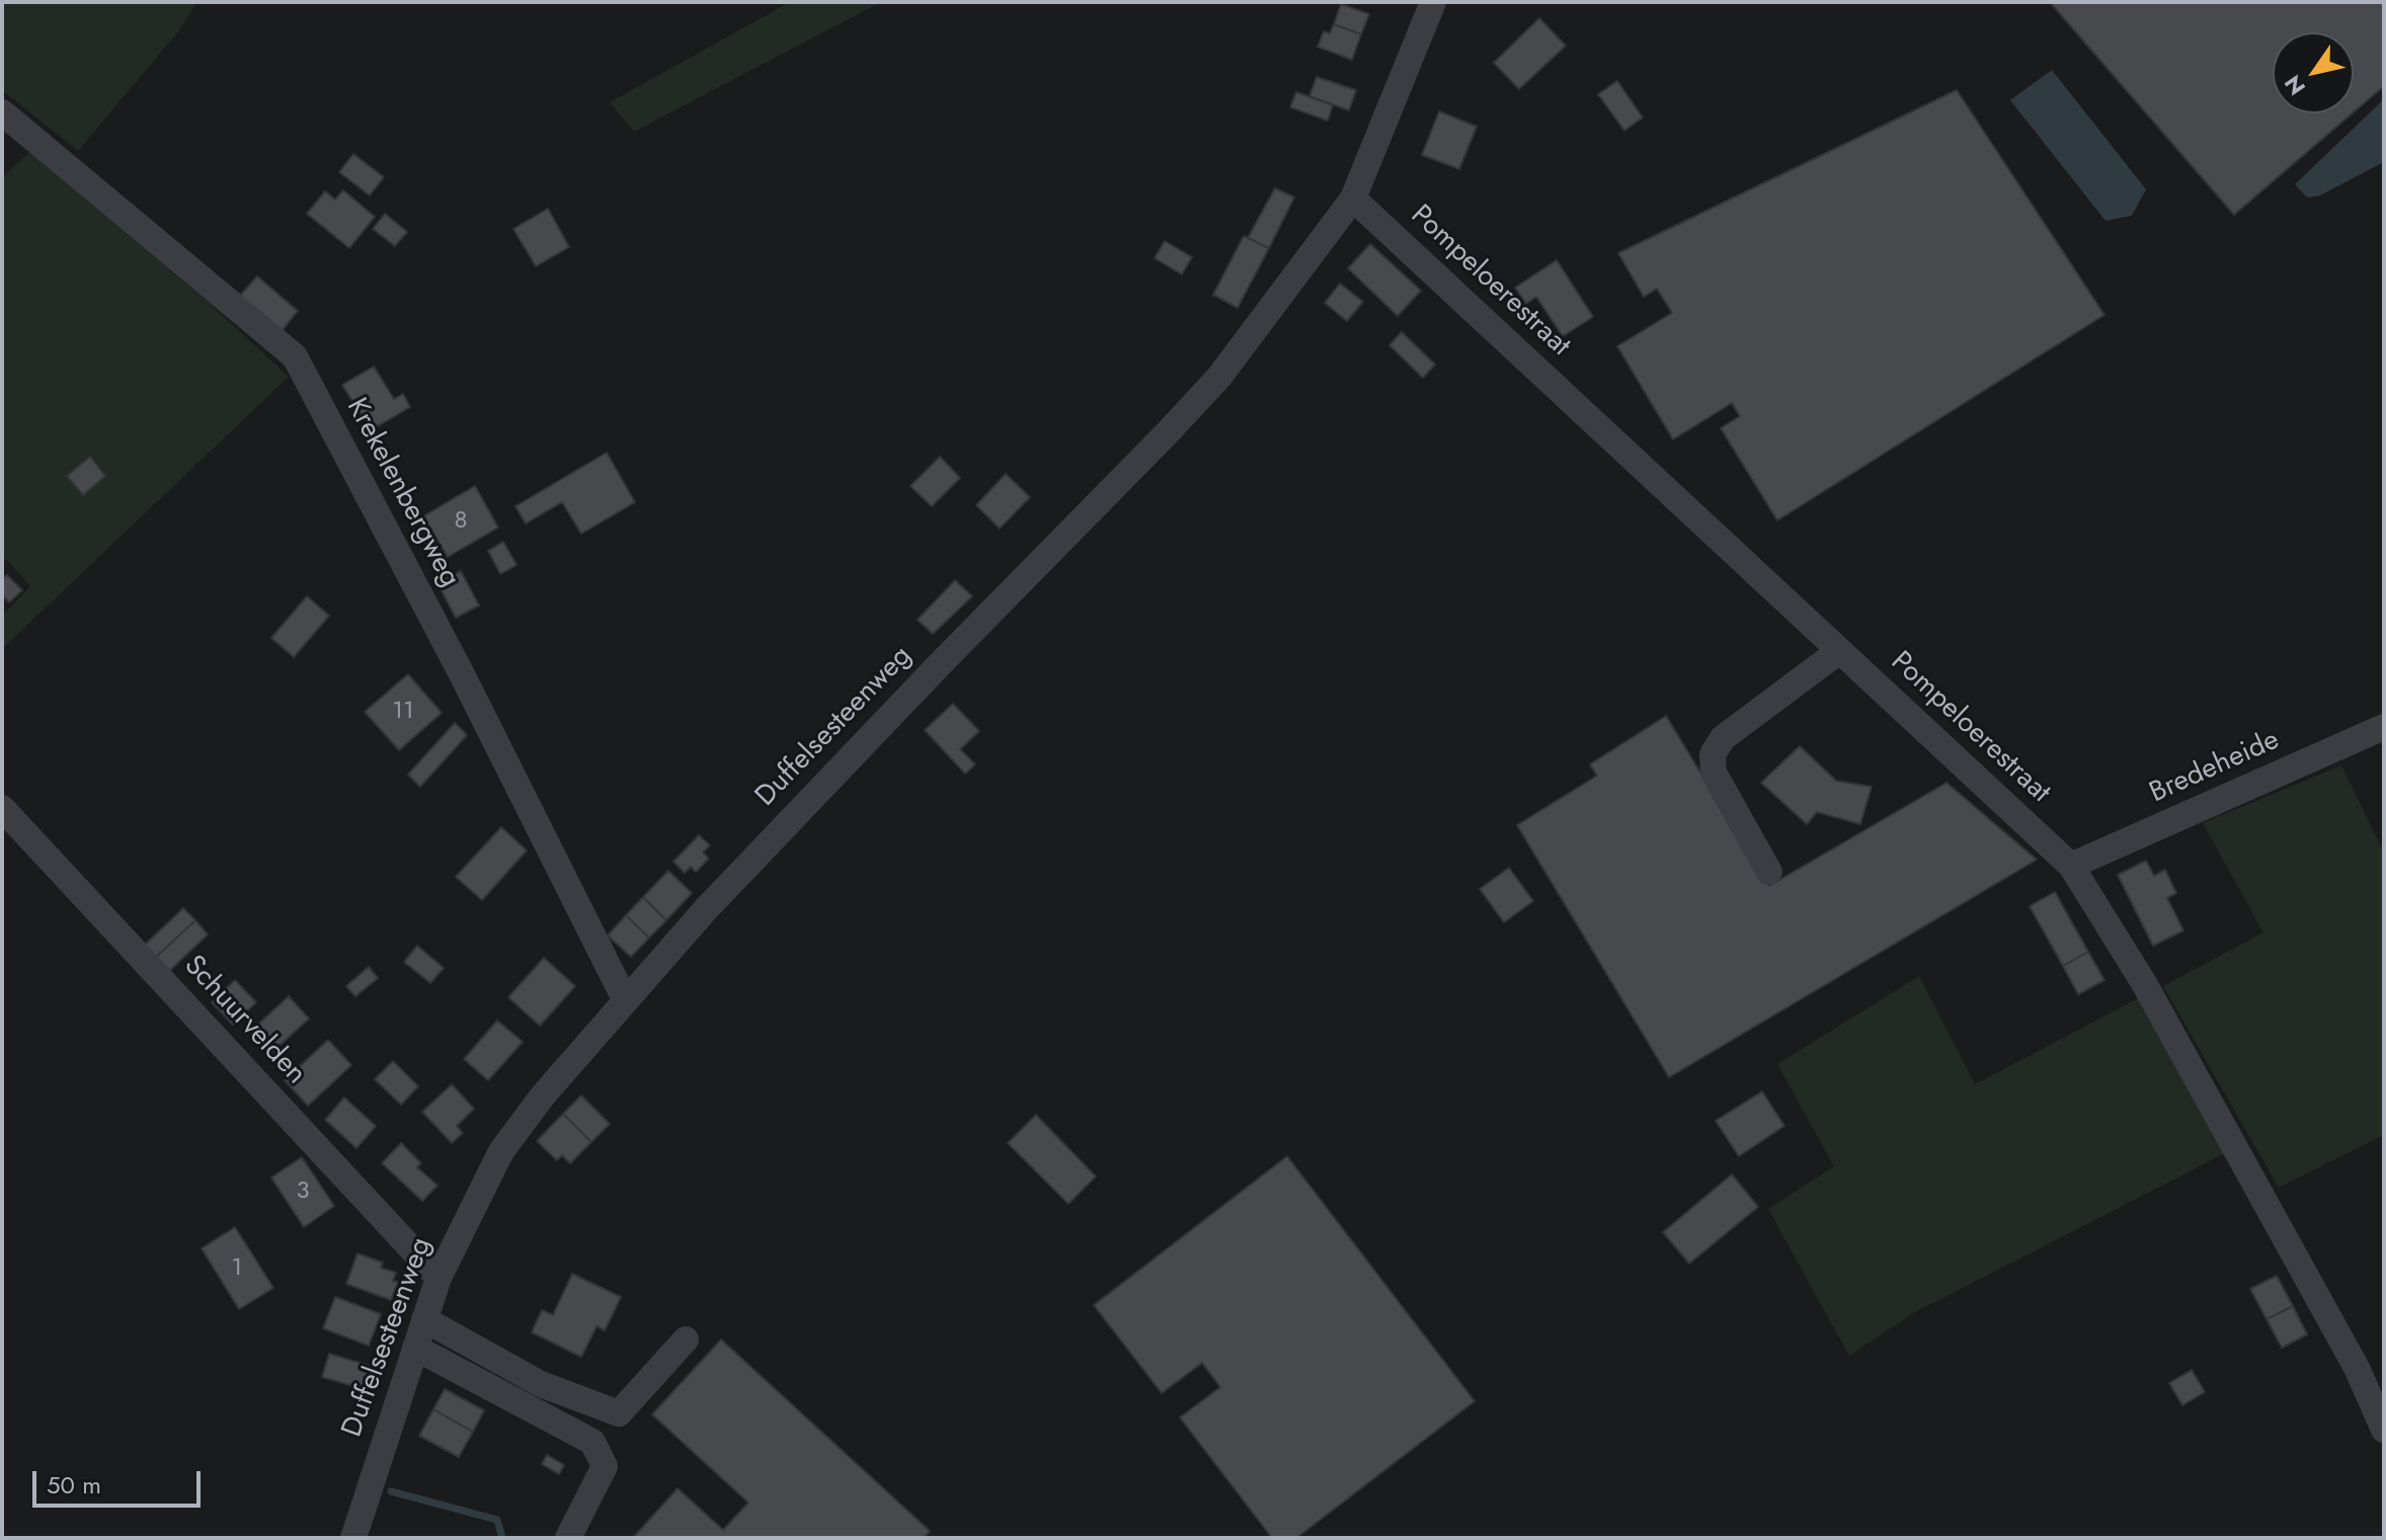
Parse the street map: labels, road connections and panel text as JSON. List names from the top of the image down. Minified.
{"streets":{"street":["Pompeloerestraat","Krekelenbergweg","Duffelsesteenweg","Bredeheide","Schuurvelden"]},"crossings":[["Pompeloerestraat","Duffelsesteenweg"],["Pompeloerestraat","Bredeheide"],["Krekelenbergweg","Duffelsesteenweg"],["Duffelsesteenweg","Schuurvelden"]],"house_numbers":["8","11","3","1"],"scale_bar":"50 m","north":"bottom left"}
